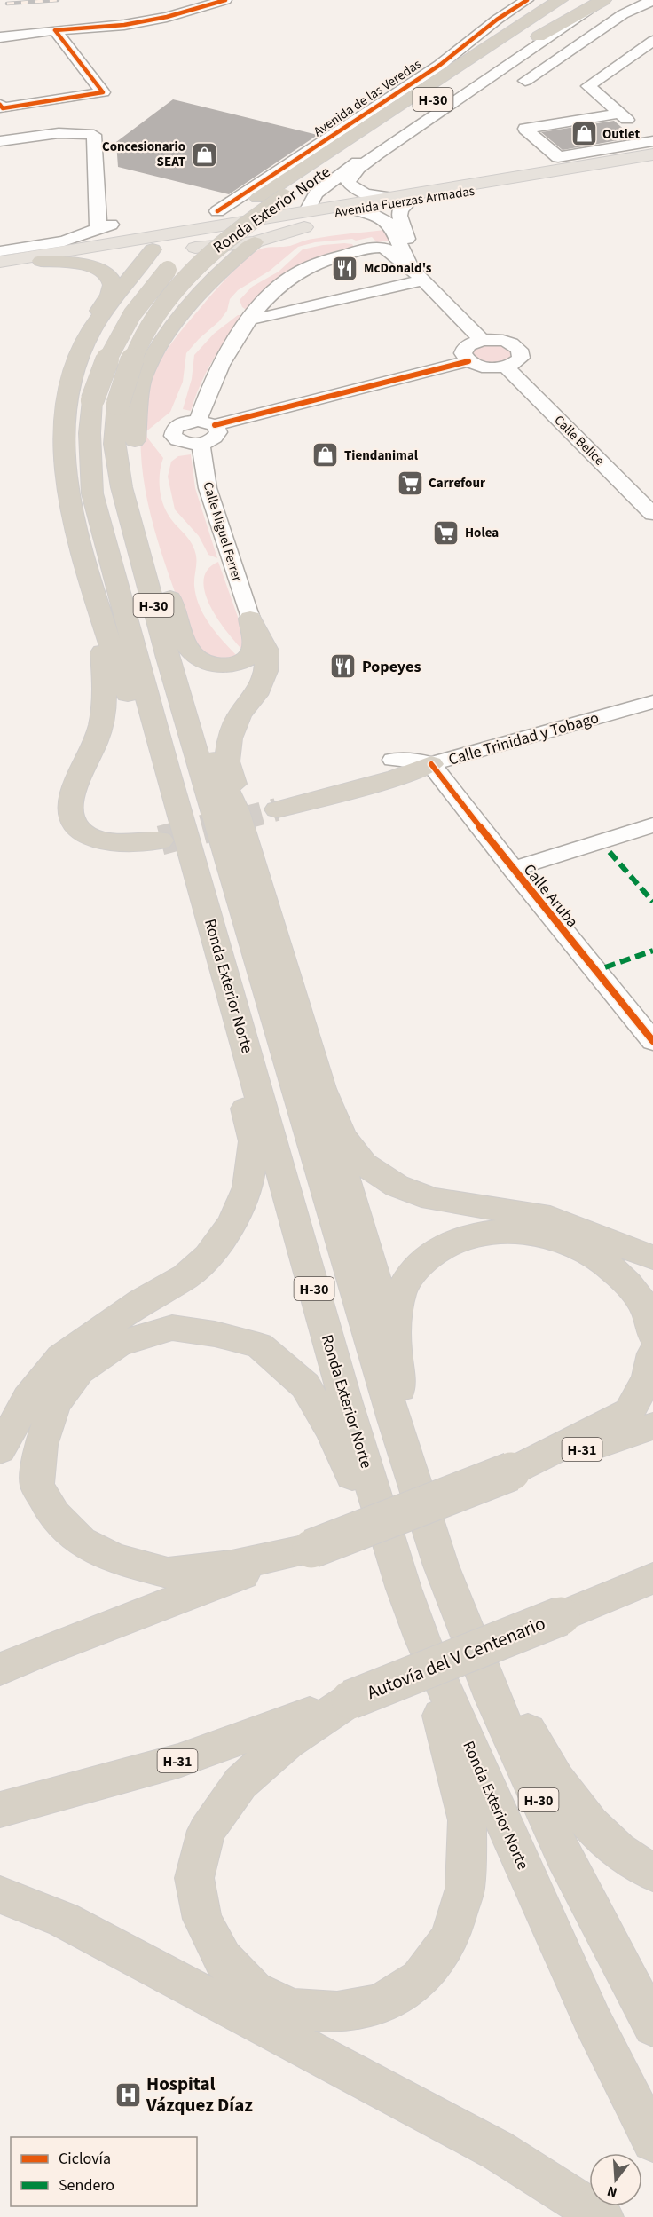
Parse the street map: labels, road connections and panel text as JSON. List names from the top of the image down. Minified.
{"streets":{"highway":["H-30","Ronda Exterior Norte","H-31","Autovía del V Centenario"],"main road":["Avenida Fuerzas Armadas"],"street":["Avenida de las Veredas","Calle Belice","Calle Miguel Ferrer","Calle Trinidad y Tobago","Calle Aruba"]},"crossings":[["Calle Trinidad y Tobago","Calle Aruba"],["H-31","Autovía del V Centenario"]],"places":{"shop":["Outlet","Concesionario SEAT","Tiendanimal"],"restaurant":["McDonald's","Popeyes"],"supermarket":["Carrefour","Holea"],"hospital":["Hospital Vázquez Díaz"]},"legend":["Ciclovía","Sendero"],"north":"bottom"}
